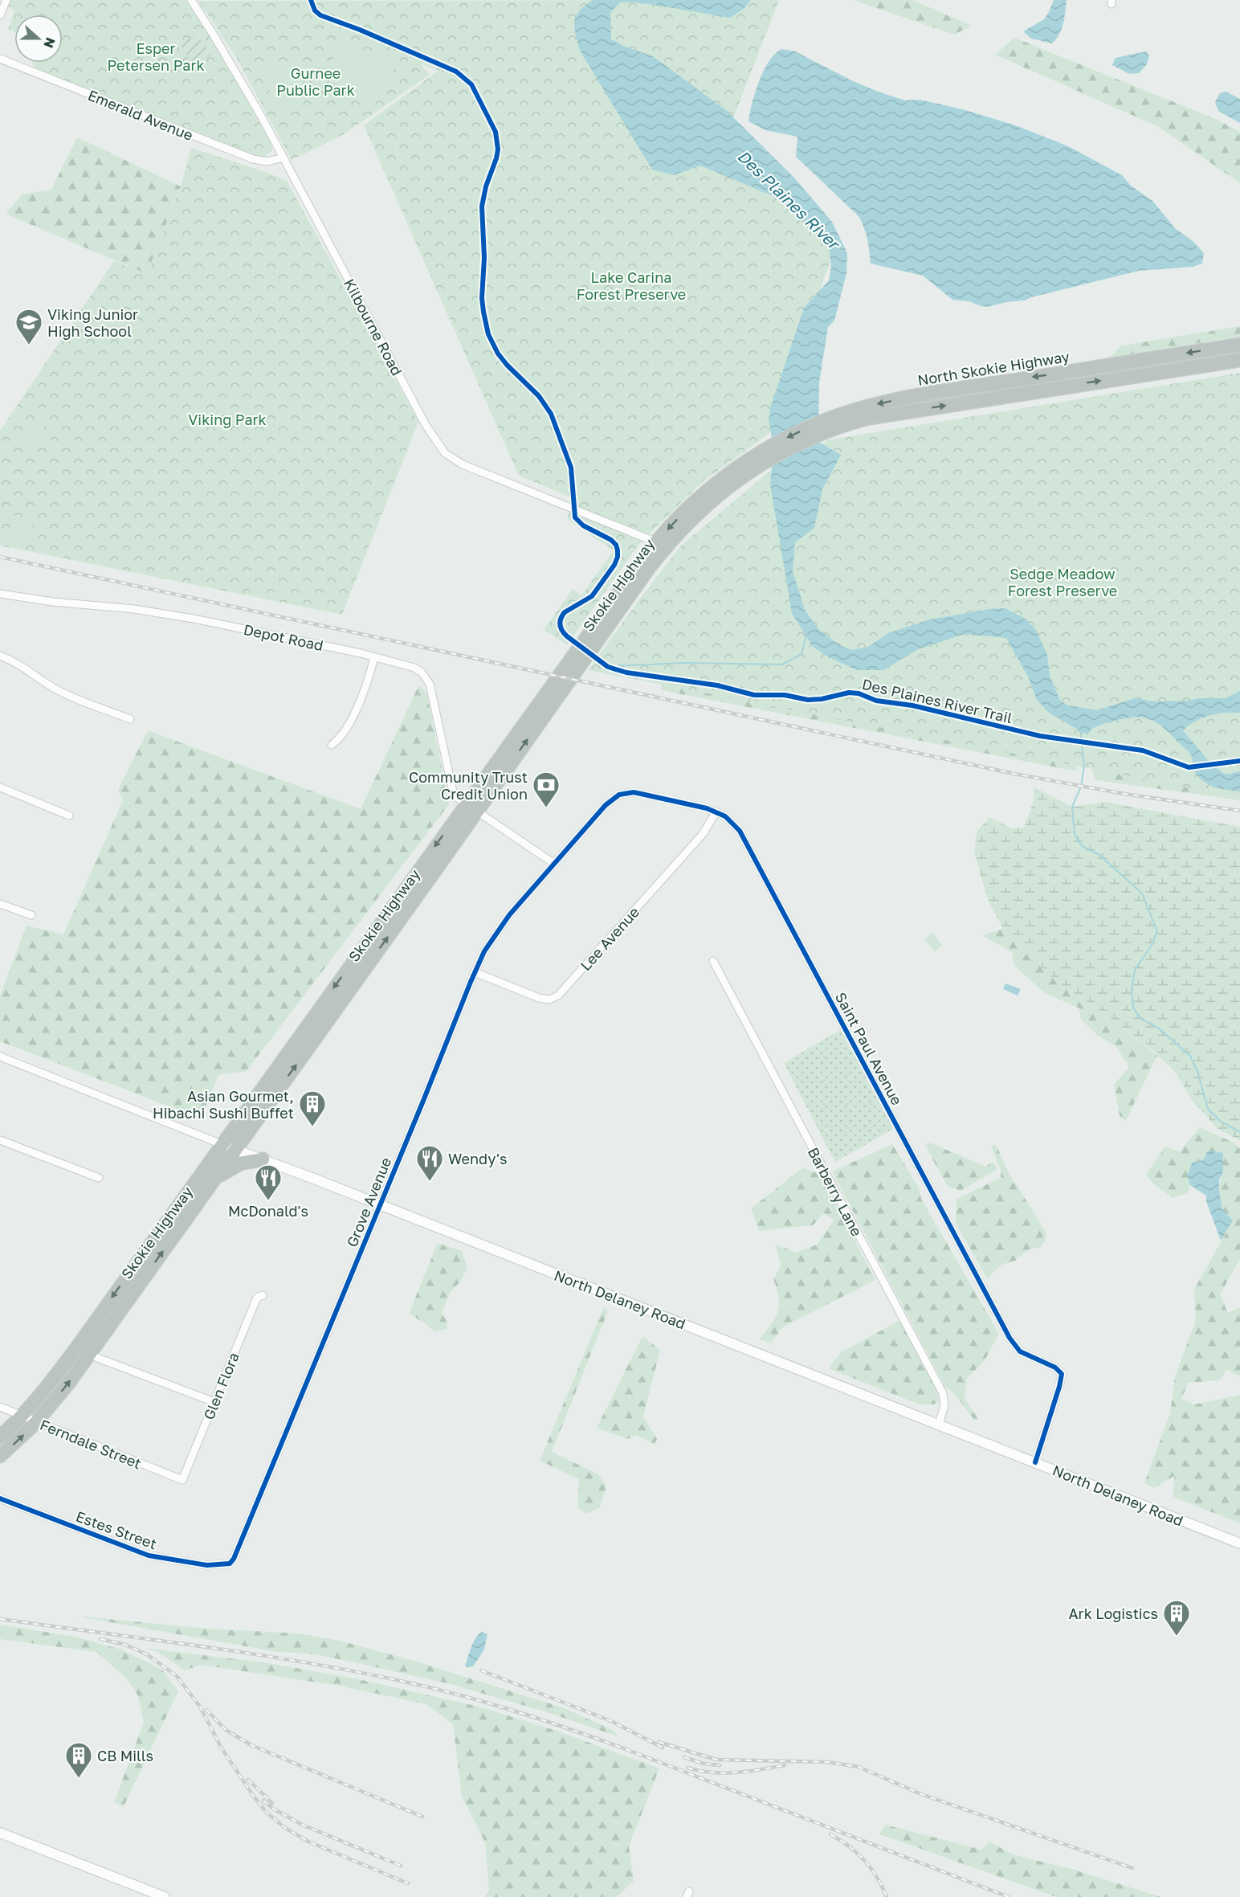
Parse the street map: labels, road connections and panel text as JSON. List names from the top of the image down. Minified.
{"streets":{"highway":["North Skokie Highway","Skokie Highway"],"street":["Emerald Avenue","Kilbourne Road","Depot Road","Lee Avenue","Saint Paul Avenue","Barberry Lane","Grove Avenue","North Delaney Road","Glen Flora","Ferndale Street","Estes Street"],"cycle path":["Des Plaines River Trail"]},"crossings":[["Emerald Avenue","Kilbourne Road"],["Kilbourne Road","Skokie Highway"],["North Skokie Highway","Skokie Highway"],["Skokie Highway","Depot Road"],["Skokie Highway","North Delaney Road"],["Skokie Highway","Ferndale Street"],["Depot Road","Saint Paul Avenue"],["Depot Road","Grove Avenue"],["Lee Avenue","Saint Paul Avenue"],["Lee Avenue","Grove Avenue"],["Saint Paul Avenue","Grove Avenue"],["Saint Paul Avenue","North Delaney Road"],["Barberry Lane","North Delaney Road"],["Grove Avenue","North Delaney Road"],["Grove Avenue","Estes Street"],["Glen Flora","Ferndale Street"]],"water":["Des Plaines River"],"parks":["Esper Petersen Park","Gurnee Public Park","Lake Carina Forest Preserve","Viking Park","Sedge Meadow Forest Preserve"],"places":{"school or university":["Viking Junior High School"],"bank":["Community Trust Credit Union"],"building":["Asian Gourmet, Hibachi Sushi Buffet","Ark Logistics","CB Mills"],"restaurant":["Wendy's","McDonald's"]},"north":"right"}
